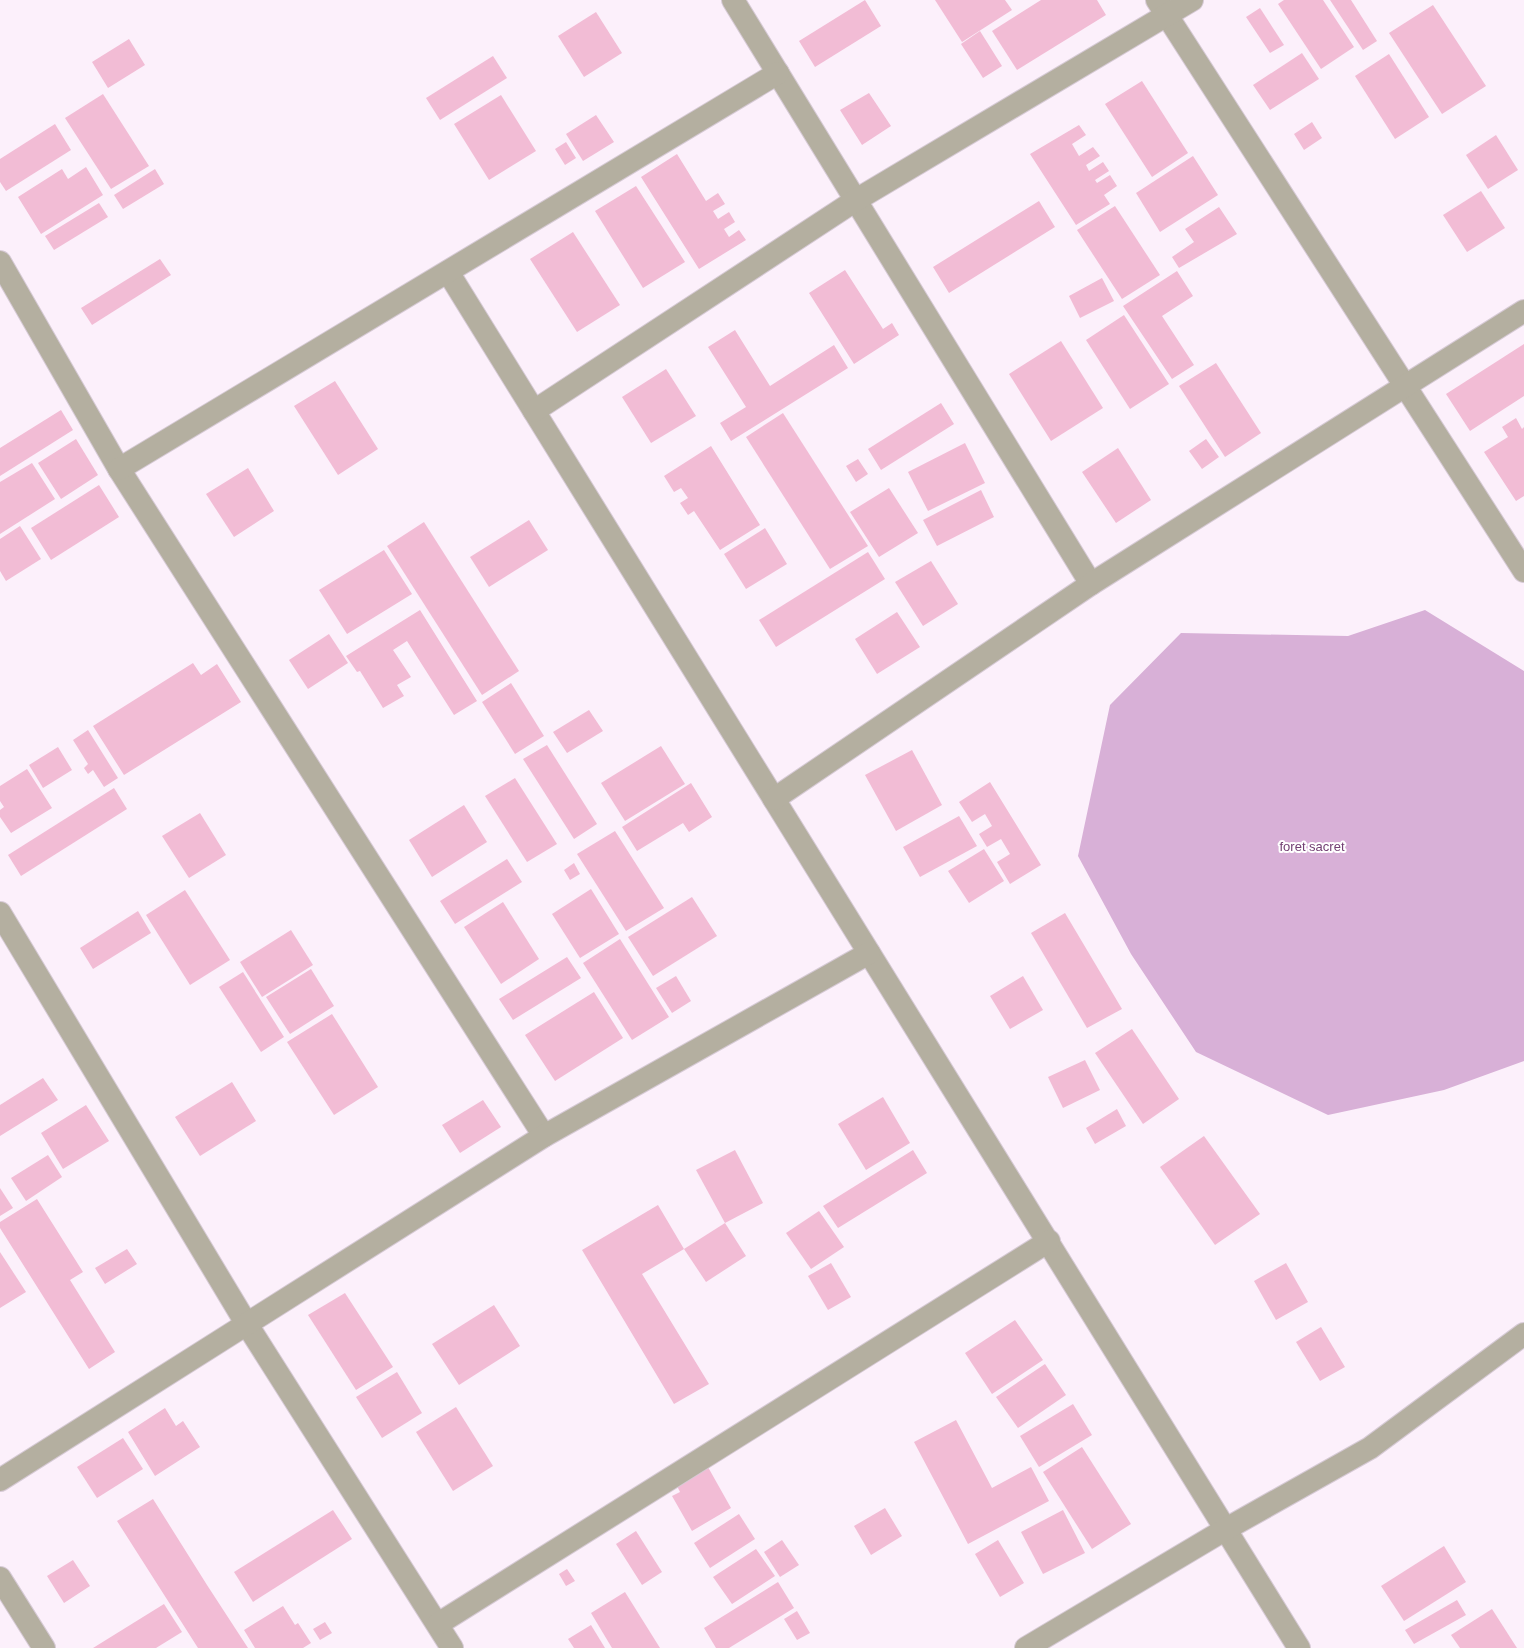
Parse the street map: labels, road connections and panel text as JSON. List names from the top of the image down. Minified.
{"parks":["foret sacret"]}
